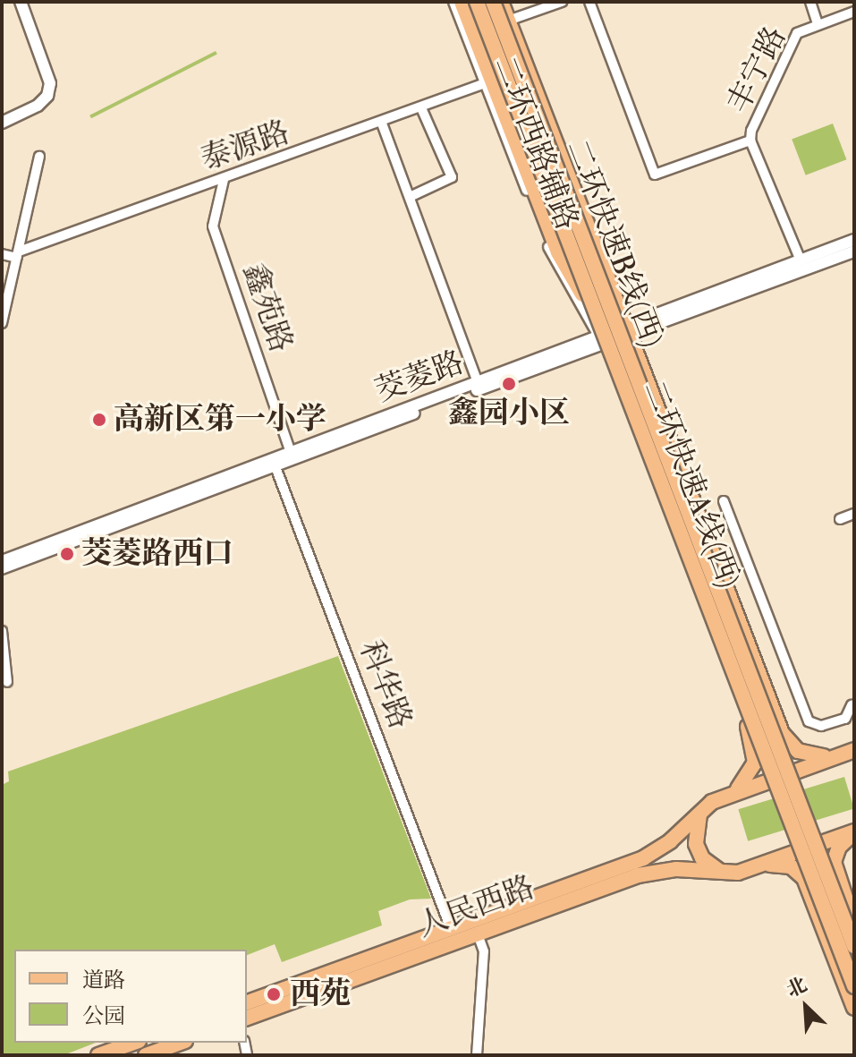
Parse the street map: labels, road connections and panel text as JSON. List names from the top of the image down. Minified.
{"streets":{"main road":["二环快速B线(西)","二环快速A线(西)","人民西路"],"street":["丰宁路","二环西路辅路","泰源路","鑫苑路","茭菱路","科华路"]},"crossings":[["丰宁路","茭菱路"],["二环西路辅路","泰源路"],["二环西路辅路","茭菱路"],["泰源路","鑫苑路"],["鑫苑路","茭菱路"],["茭菱路","科华路"],["科华路","人民西路"]],"places":["鑫园小区","高新区第一小学","茭菱路西口","西苑"],"legend":["道路","公园"],"north":"top left"}
